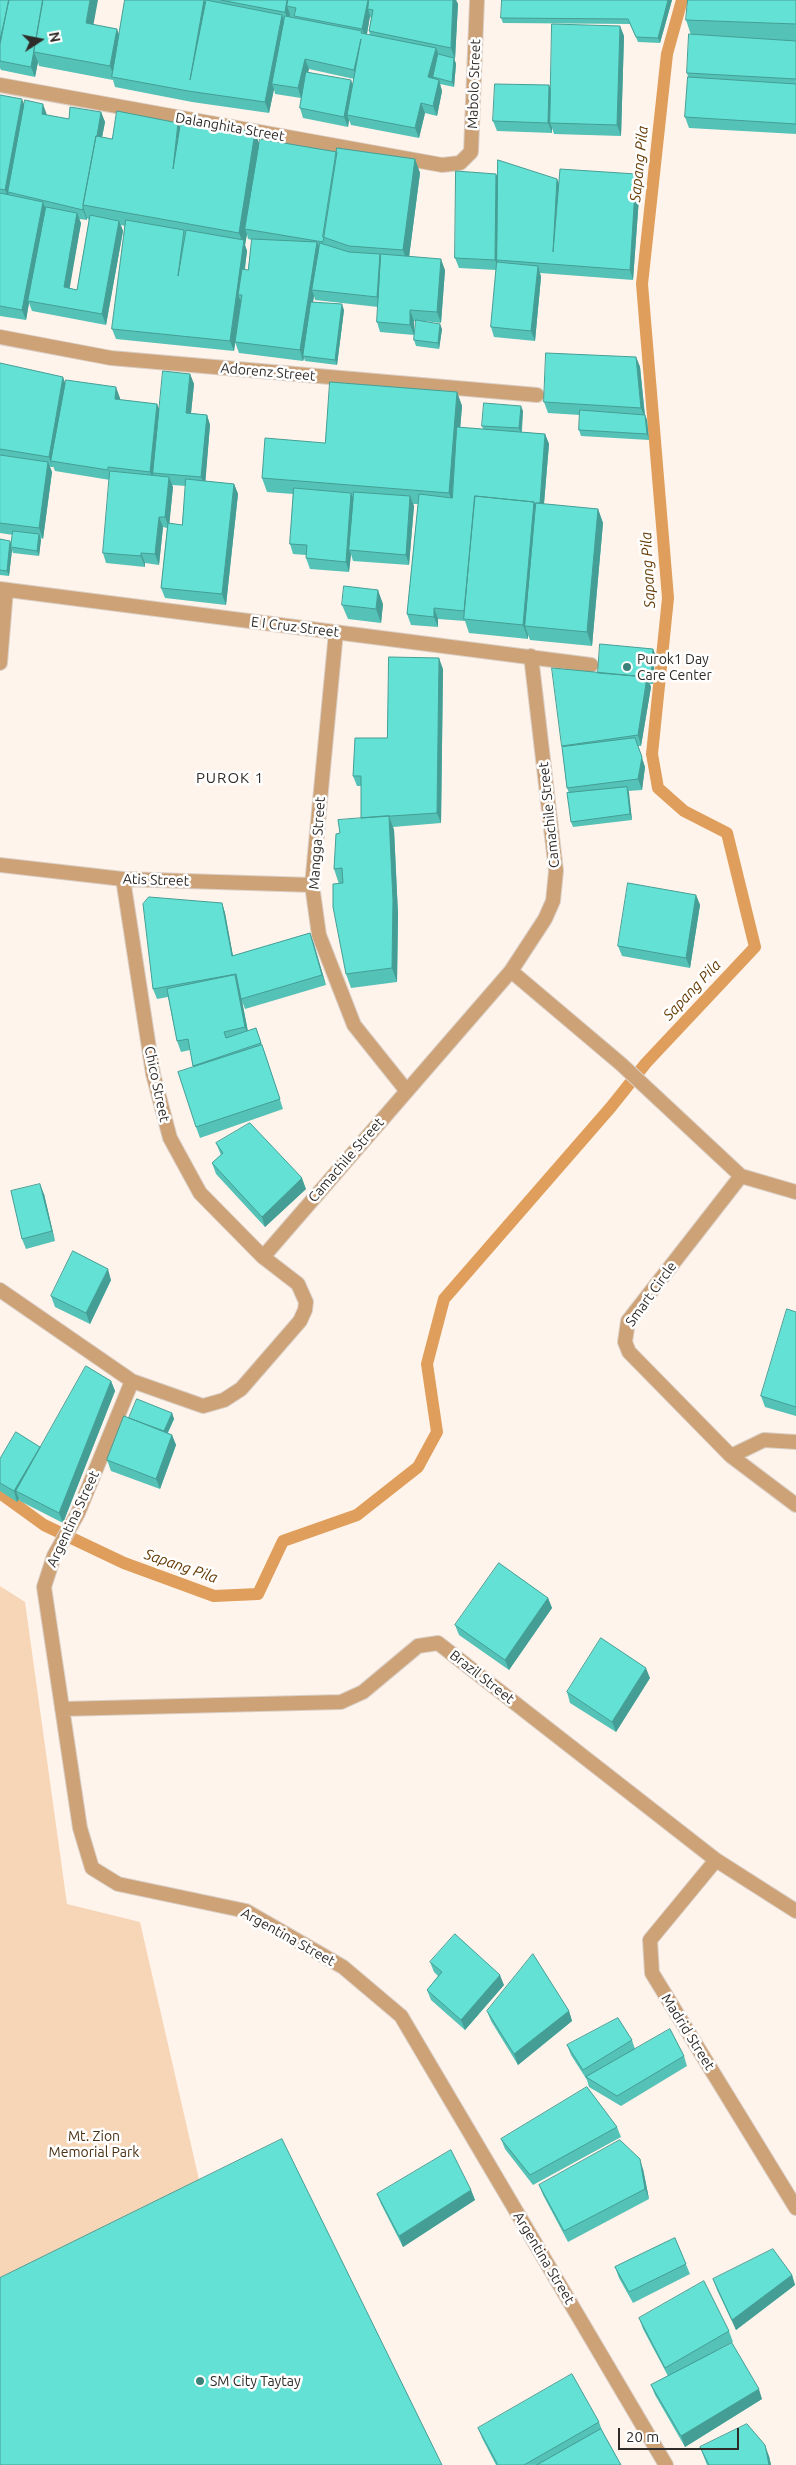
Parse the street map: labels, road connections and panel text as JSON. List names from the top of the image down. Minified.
{"streets":{"street":["Mabolo Street","Dalanghita Street","Adorenz Street","E I Cruz Street","Camachile Street","Mangga Street","Atis Street","Chico Street","Smart Circle","Argentina Street","Brazil Street","Madrid Street"]},"crossings":[["Mabolo Street","Dalanghita Street"],["E I Cruz Street","Camachile Street"],["E I Cruz Street","Mangga Street"],["Camachile Street","Mangga Street"],["Camachile Street","Chico Street"],["Mangga Street","Atis Street"],["Atis Street","Chico Street"],["Argentina Street","Brazil Street"],["Brazil Street","Madrid Street"]],"districts":["PUROK 1"],"water":["Sapang Pila"],"parks":["Mt. Zion Memorial Park"],"places":["Purok1 Day Care Center","SM City Taytay"],"scale_bar":"20 m","north":"right"}
